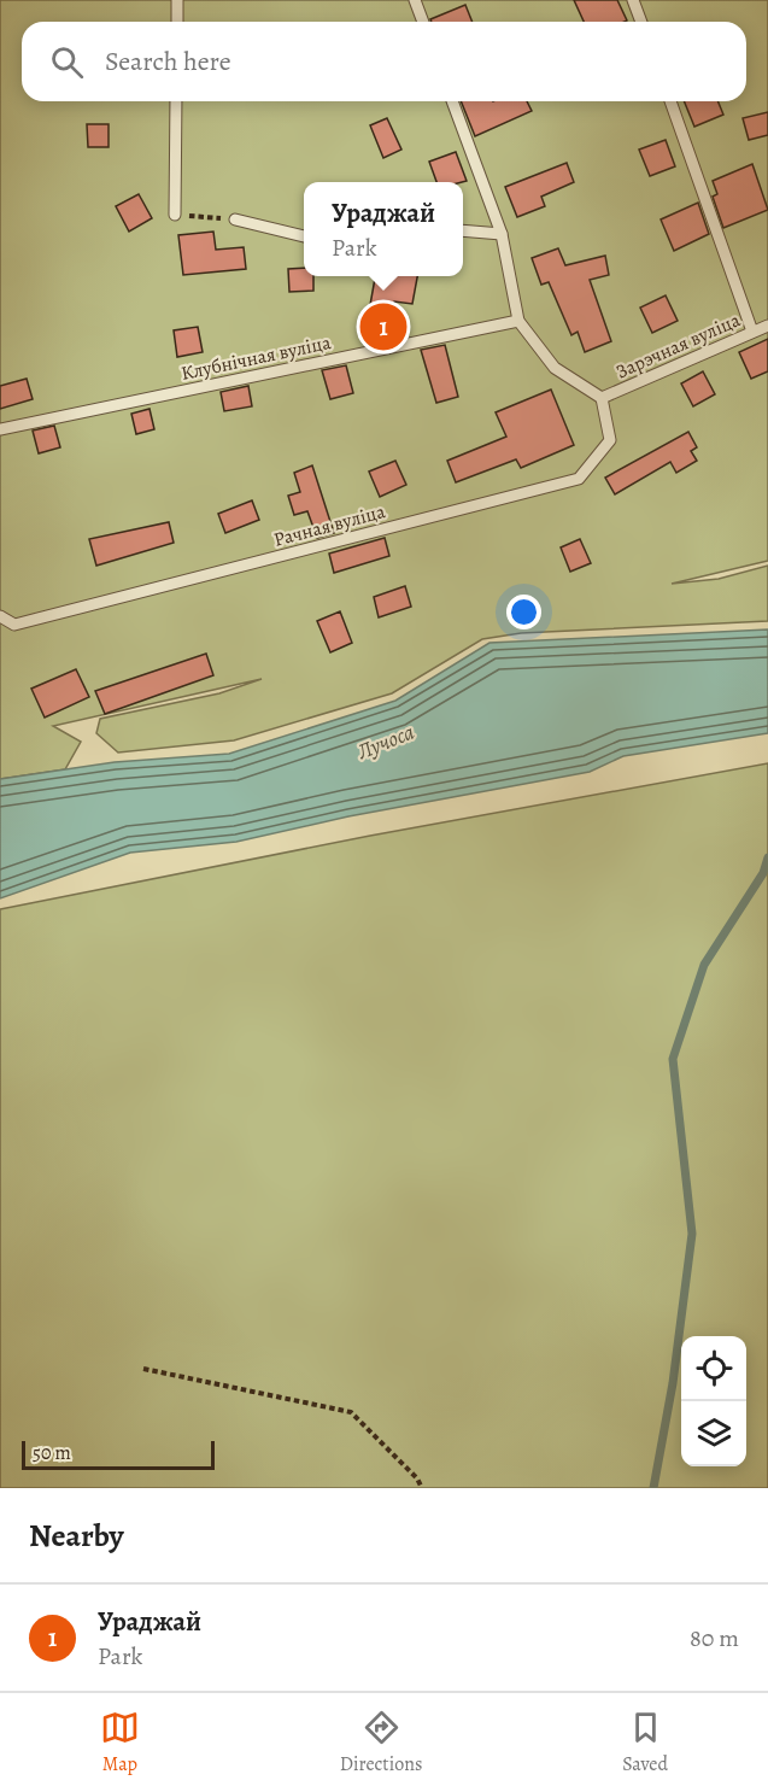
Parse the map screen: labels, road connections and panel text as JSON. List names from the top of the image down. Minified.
{"streets":{"lane":["Зарэчная вуліца","Клубнічная вуліца","Рачная вуліца"]},"crossings":[["Зарэчная вуліца","Рачная вуліца"]],"water":["Лучоса"],"scale_bar":"50 m","page":{"search":"Search here","popup":["Ураджай","Park"],"pins":"1","scale":"50 m","heading":"Nearby","list":[{"mark":"1","name":"Ураджай","note":"Park","value":"80 m"}],"nav":["Map","Directions","Saved"]}}
